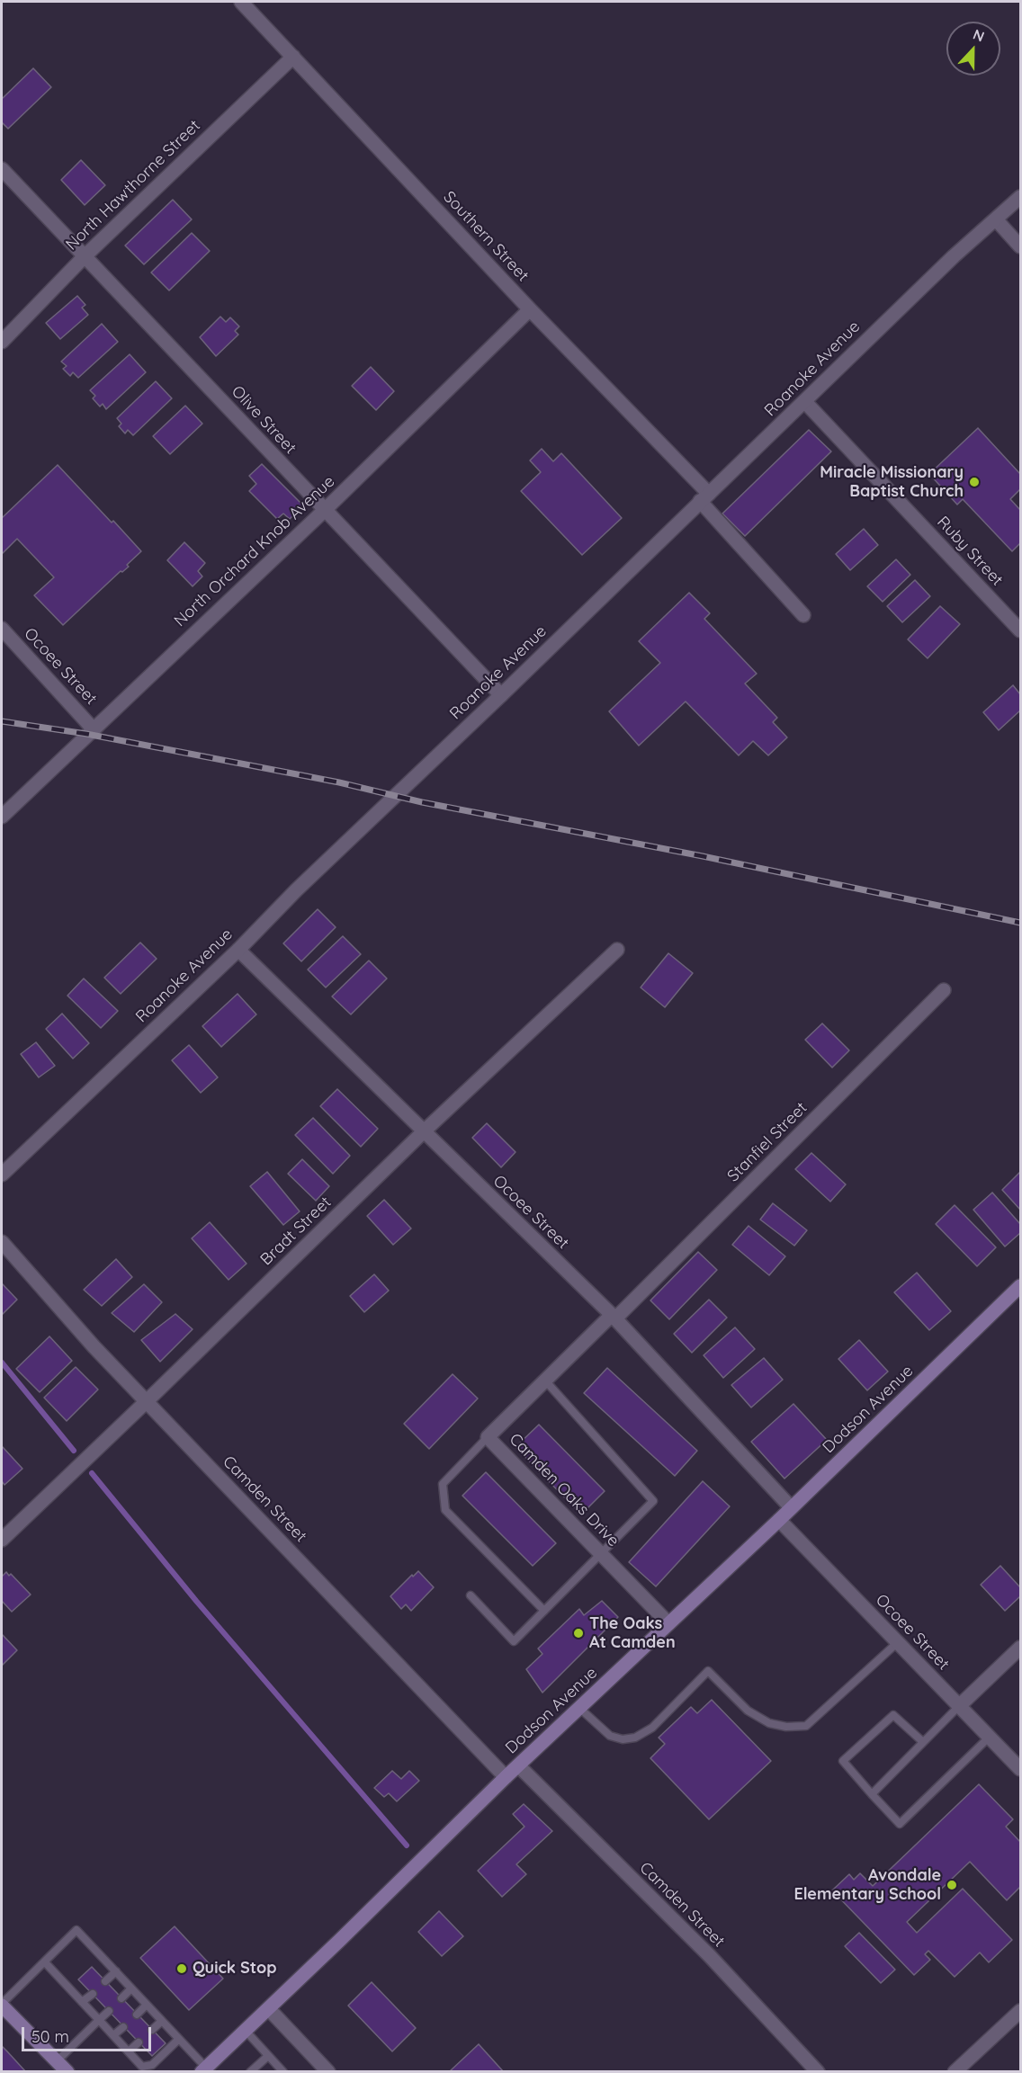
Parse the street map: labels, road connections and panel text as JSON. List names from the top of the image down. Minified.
{"streets":{"main road":["Dodson Avenue"],"street":["North Hawthorne Street","Southern Street","Roanoke Avenue","Olive Street","North Orchard Knob Avenue","Ruby Street","Ocoee Street","Stanfiel Street","Bradt Street","Camden Oaks Drive","Camden Street"]},"crossings":[["North Hawthorne Street","Southern Street"],["North Hawthorne Street","Olive Street"],["Southern Street","Roanoke Avenue"],["Southern Street","North Orchard Knob Avenue"],["Roanoke Avenue","Olive Street"],["Roanoke Avenue","Ruby Street"],["Roanoke Avenue","Ocoee Street"],["Olive Street","North Orchard Knob Avenue"],["North Orchard Knob Avenue","Ocoee Street"],["Ocoee Street","Stanfiel Street"],["Ocoee Street","Bradt Street"],["Ocoee Street","Dodson Avenue"],["Ocoee Street","Camden Oaks Drive"],["Stanfiel Street","Camden Oaks Drive"],["Bradt Street","Camden Street"],["Dodson Avenue","Camden Oaks Drive"],["Dodson Avenue","Camden Street"]],"places":["Miracle Missionary Baptist Church","The Oaks At Camden","Avondale Elementary School","Quick Stop"],"scale_bar":"50 m","north":"top"}
